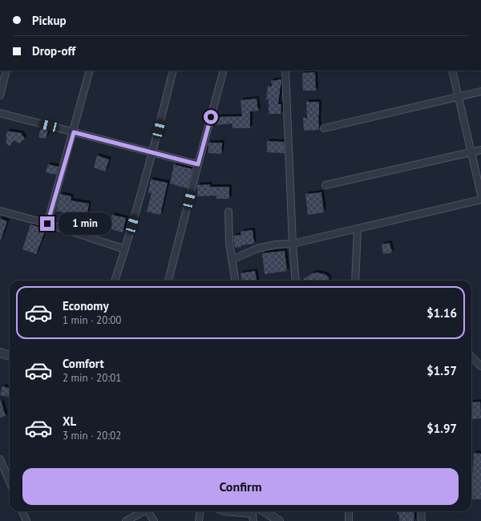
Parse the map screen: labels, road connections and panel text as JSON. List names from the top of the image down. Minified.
{"page":{"banner":["Pickup","Drop-off"],"bubble":"1 min","list":[{"name":"Economy","note":"1 min · 20:00","value":"$1.16"},{"name":"Comfort","note":"2 min · 20:01","value":"$1.57"},{"name":"XL","note":"3 min · 20:02","value":"$1.97"}],"buttons":"Confirm"}}
